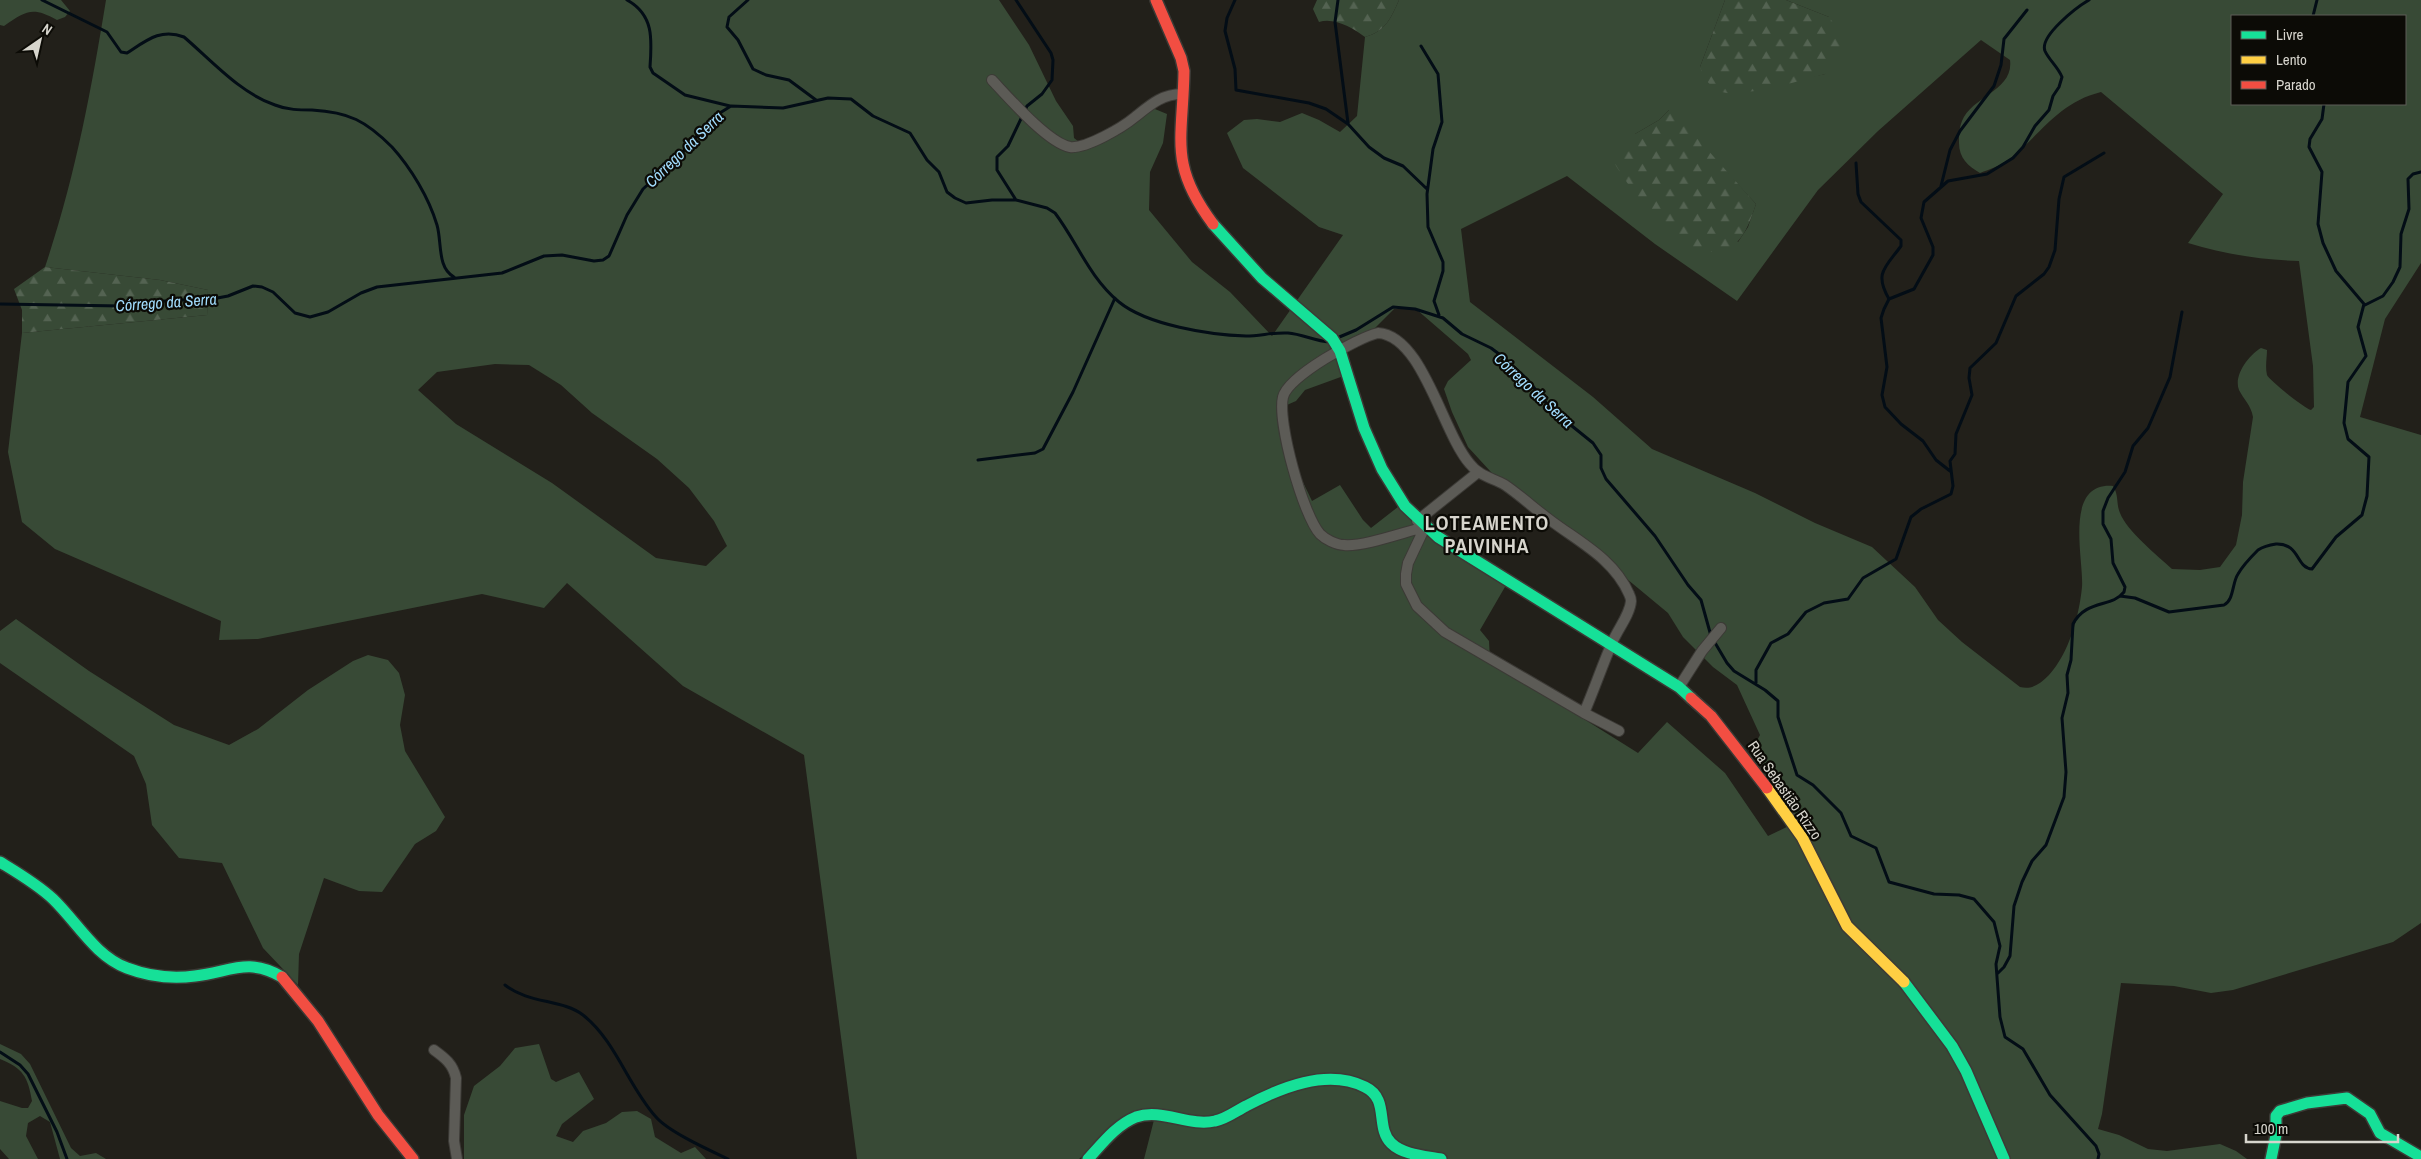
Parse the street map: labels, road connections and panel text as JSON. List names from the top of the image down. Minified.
{"streets":{"street":["Rua Sebastião Rizzo"]},"districts":["LOTEAMENTO PAIVINHA"],"water":["Córrego da Serra"],"legend":["Livre","Lento","Parado"],"scale_bar":"100 m","north":"top right"}
